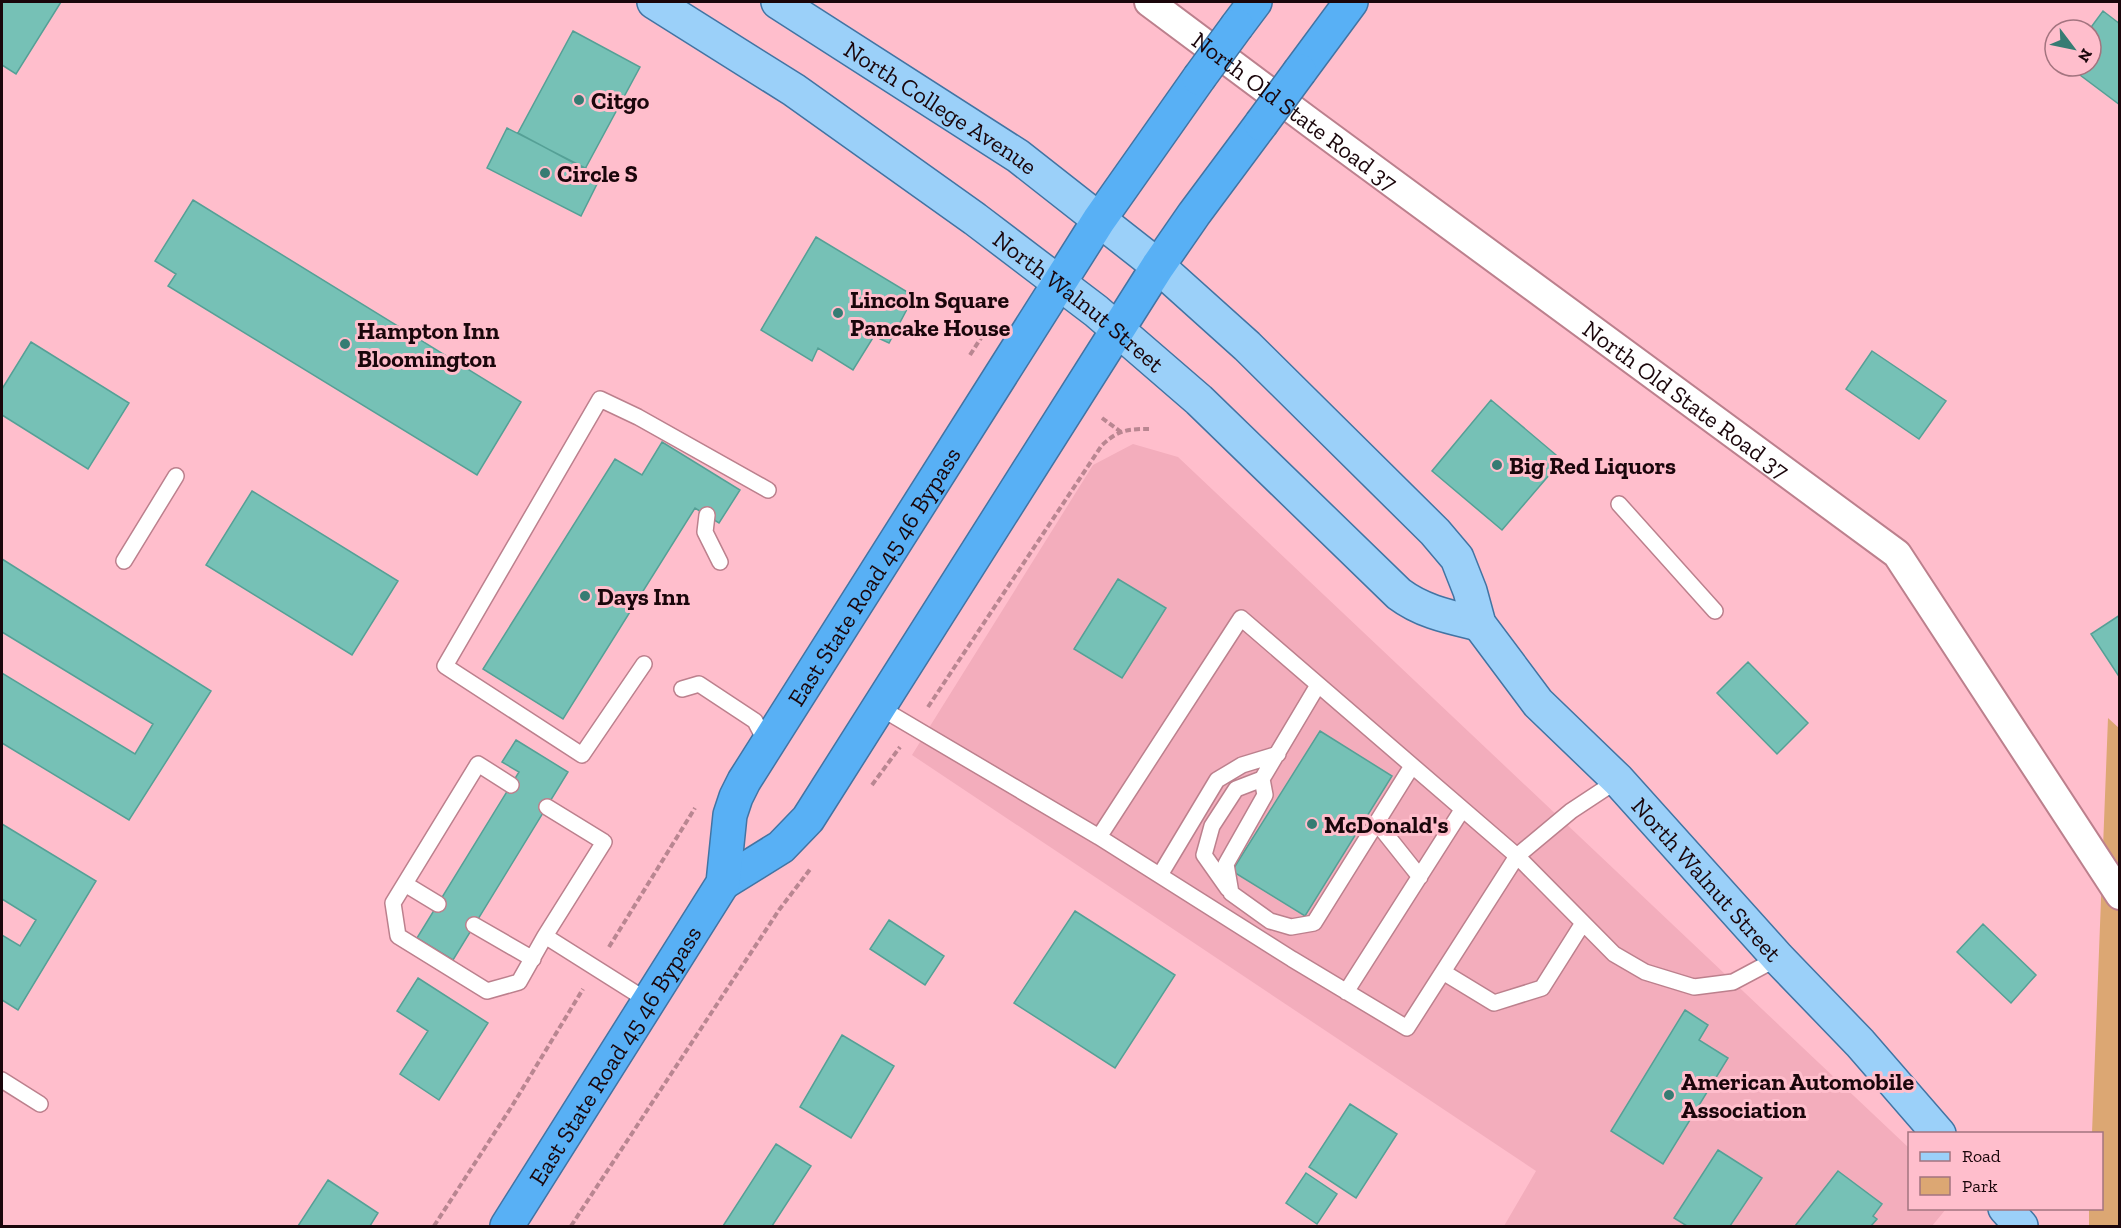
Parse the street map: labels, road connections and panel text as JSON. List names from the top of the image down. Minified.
{"streets":{"highway":["East State Road 45 46 Bypass"],"main road":["North College Avenue","North Walnut Street"],"street":["North Old State Road 37"]},"crossings":[["North College Avenue","North Walnut Street"],["North College Avenue","East State Road 45 46 Bypass"],["North Walnut Street","East State Road 45 46 Bypass"]],"places":["Citgo","Circle S","Lincoln Square Pancake House","Hampton Inn Bloomington","Big Red Liquors","Days Inn","McDonald's","American Automobile Association"],"legend":["Road","Park"],"north":"bottom right"}
